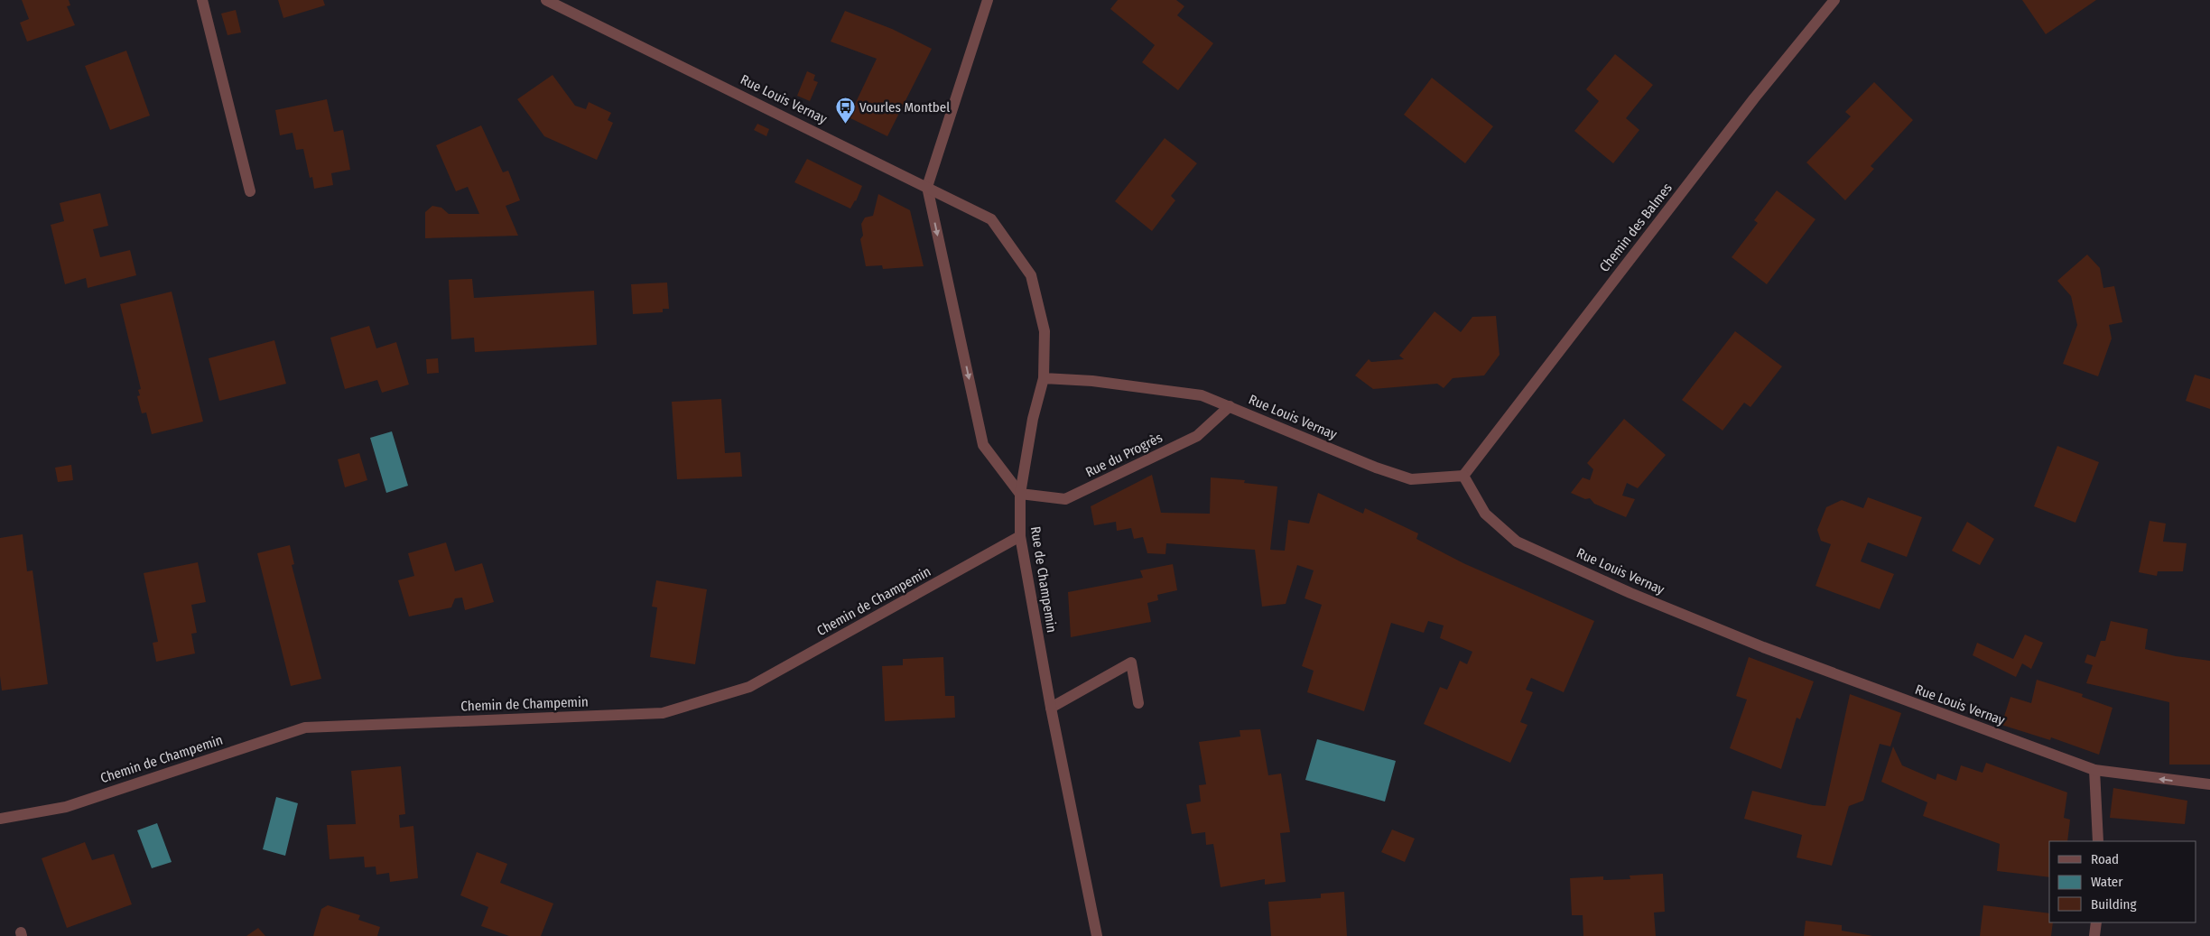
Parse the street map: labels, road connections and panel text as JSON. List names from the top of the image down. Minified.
{"streets":{"street":["Rue Louis Vernay","Chemin des Balmes","Rue du Progrès","Rue de Champemin","Chemin de Champemin"]},"crossings":[["Rue Louis Vernay","Chemin des Balmes"],["Rue Louis Vernay","Rue du Progrès"],["Rue Louis Vernay","Rue de Champemin"],["Rue du Progrès","Rue de Champemin"],["Rue de Champemin","Chemin de Champemin"]],"places":{"bus stop":["Vourles Montbel"]},"legend":["Road","Water","Building"]}
